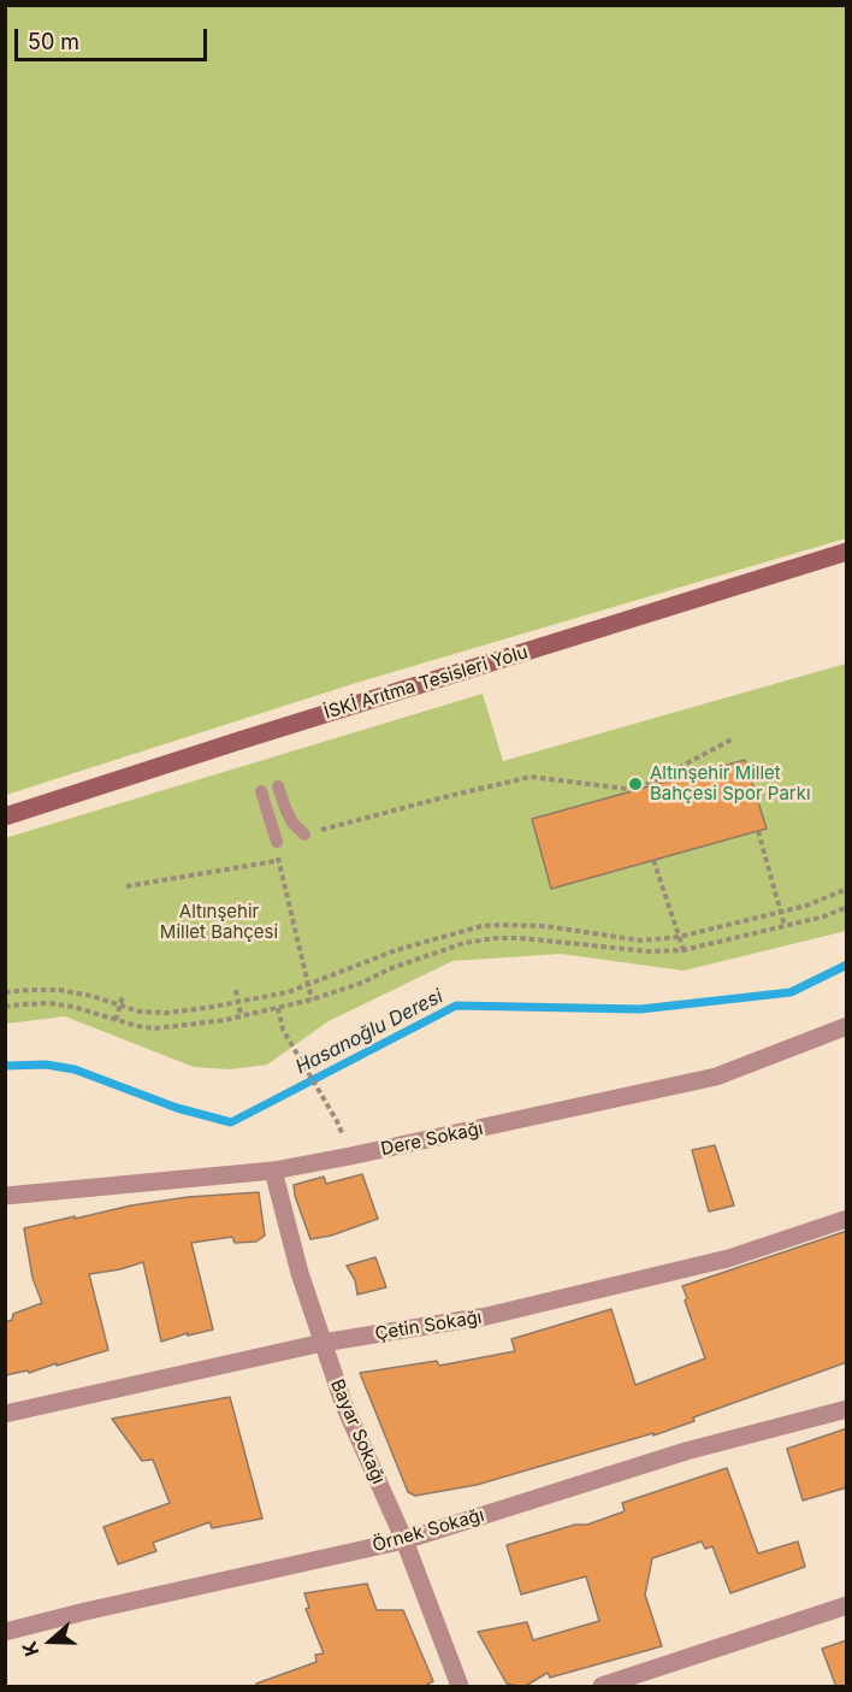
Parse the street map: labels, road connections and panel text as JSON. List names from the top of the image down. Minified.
{"streets":{"main road":["İSKİ Arıtma Tesisleri Yolu"],"street":["Dere Sokağı","Çetin Sokağı","Bayar Sokağı","Örnek Sokağı"]},"crossings":[["Dere Sokağı","Bayar Sokağı"],["Çetin Sokağı","Bayar Sokağı"],["Bayar Sokağı","Örnek Sokağı"]],"water":["Hasanoğlu Deresi"],"parks":["Altınşehir Millet Bahçesi"],"places":["Altınşehir Millet Bahçesi Spor Parkı"],"scale_bar":"50 m","north":"left"}
